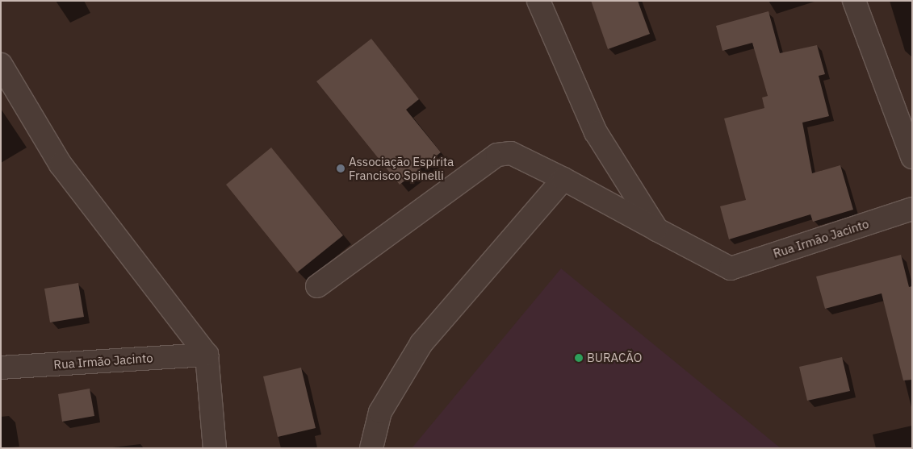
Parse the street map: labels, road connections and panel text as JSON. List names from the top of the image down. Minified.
{"streets":{"street":["Rua Irmão Jacinto"]},"places":["Associação Espírita Francisco Spinelli","BURACÃO"]}
